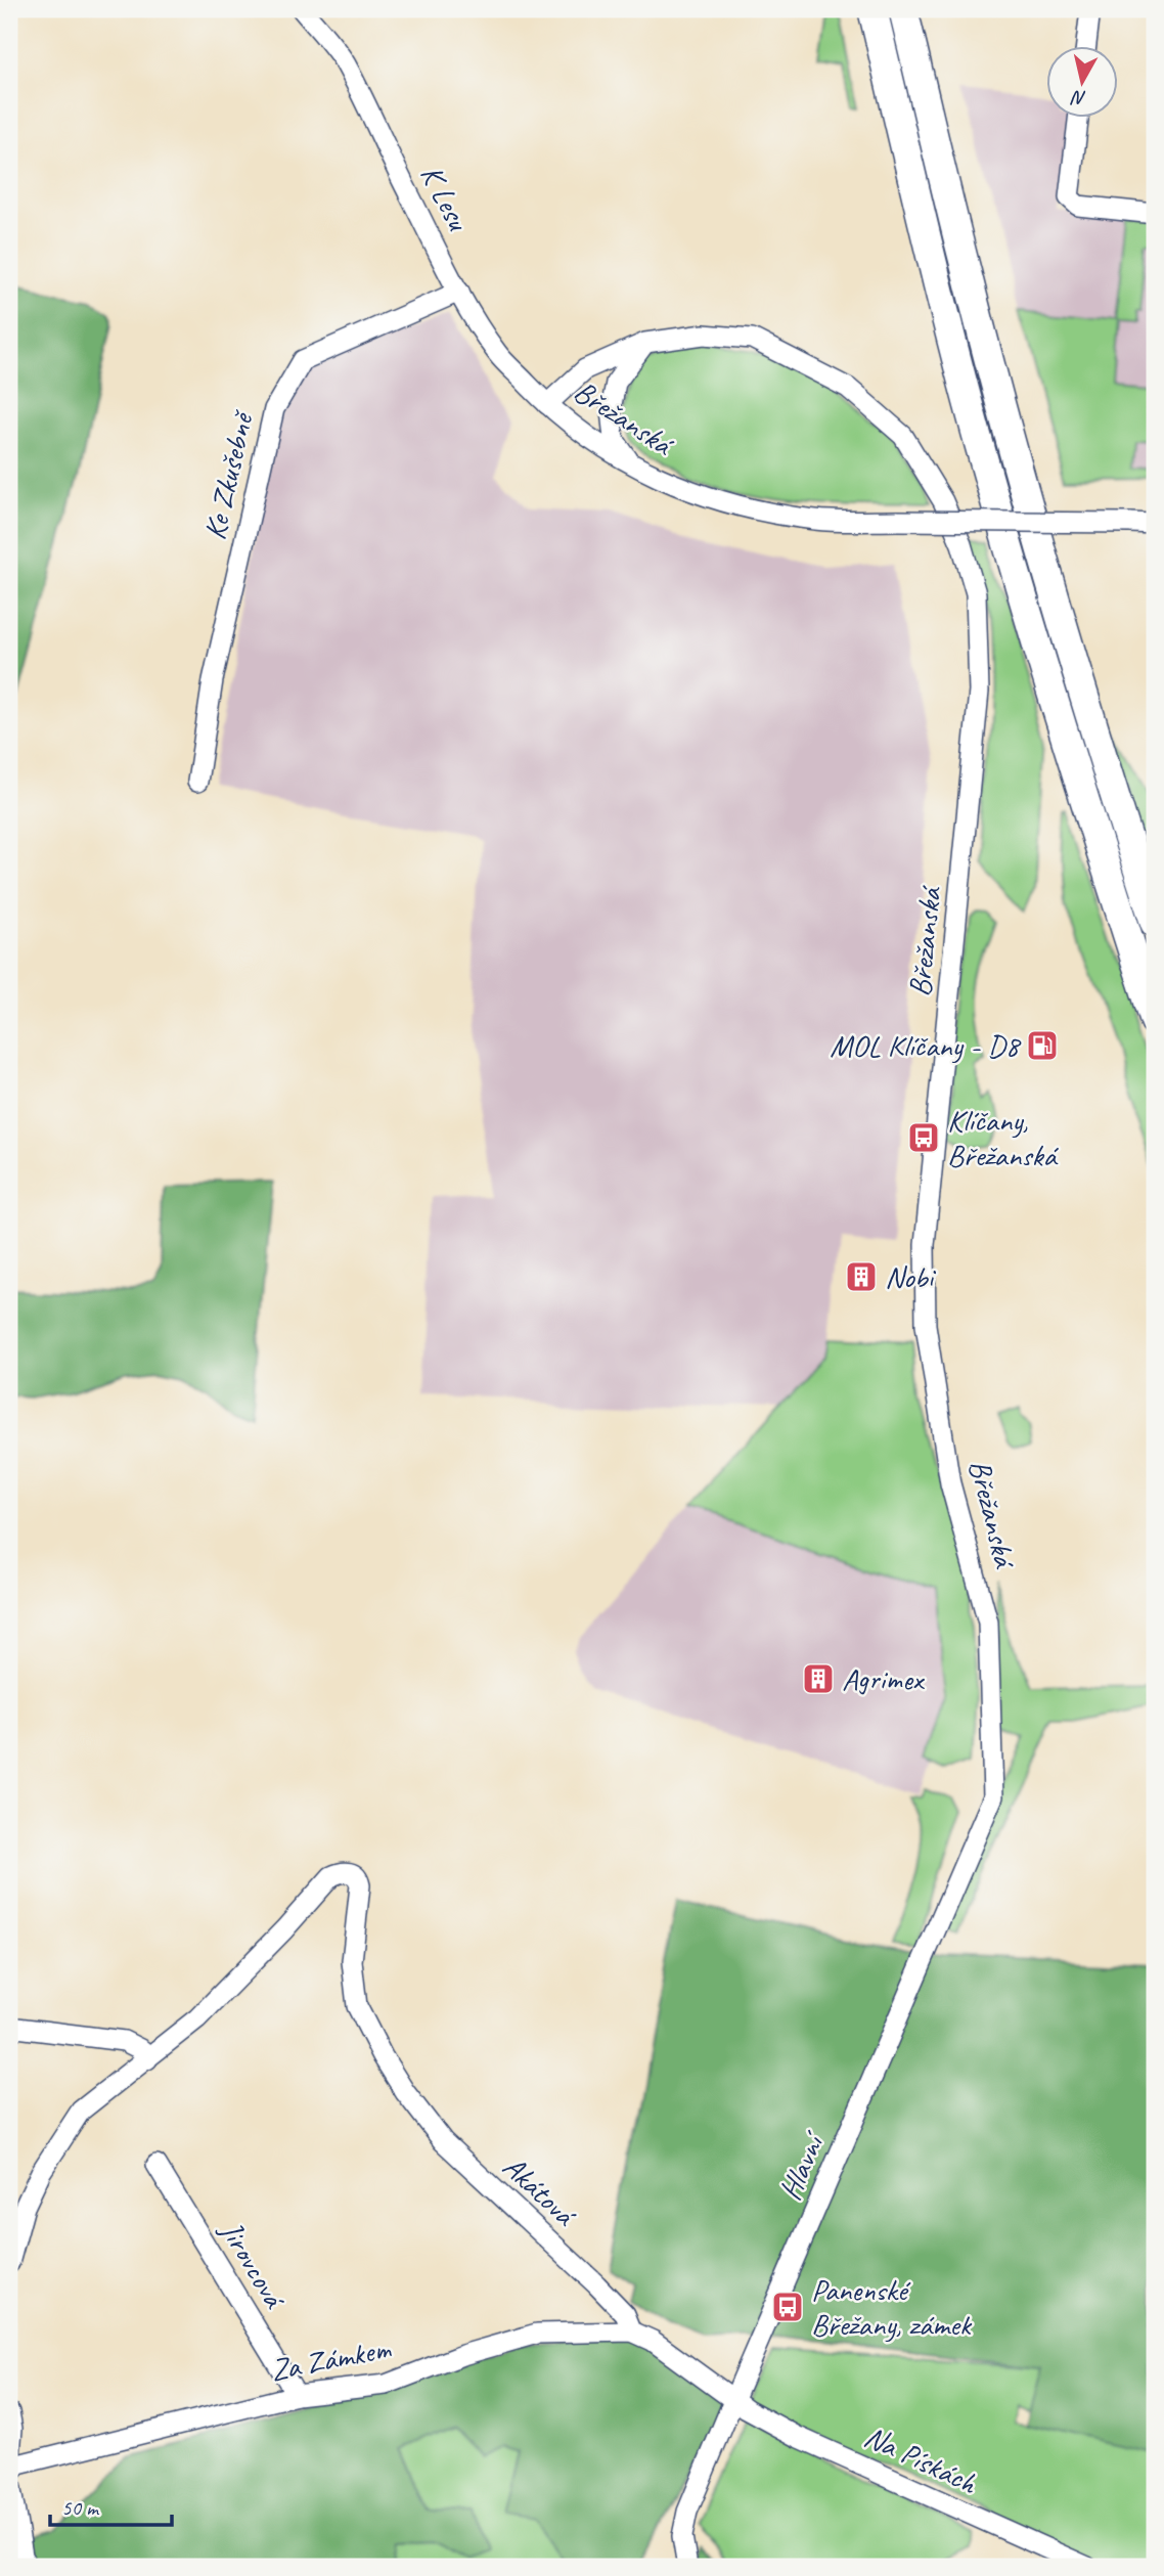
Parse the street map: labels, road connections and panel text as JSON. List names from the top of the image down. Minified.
{"streets":{"street":["K Lesu","Břežanská","Ke Zkušebně","Hlavní","Akátová","Jirovcová","Za Zámkem","Na Pískách"]},"crossings":[["K Lesu","Břežanská"],["K Lesu","Ke Zkušebně"],["Břežanská","Hlavní"],["Hlavní","Za Zámkem"],["Hlavní","Na Pískách"],["Akátová","Za Zámkem"],["Jirovcová","Za Zámkem"],["Za Zámkem","Na Pískách"]],"places":{"fuel station":["MOL Klíčany - D8"],"bus stop":["Klíčany, Břežanská","Panenské Břežany, zámek"],"building":["Nobi","Agrimex"]},"scale_bar":"50 m","north":"bottom"}
